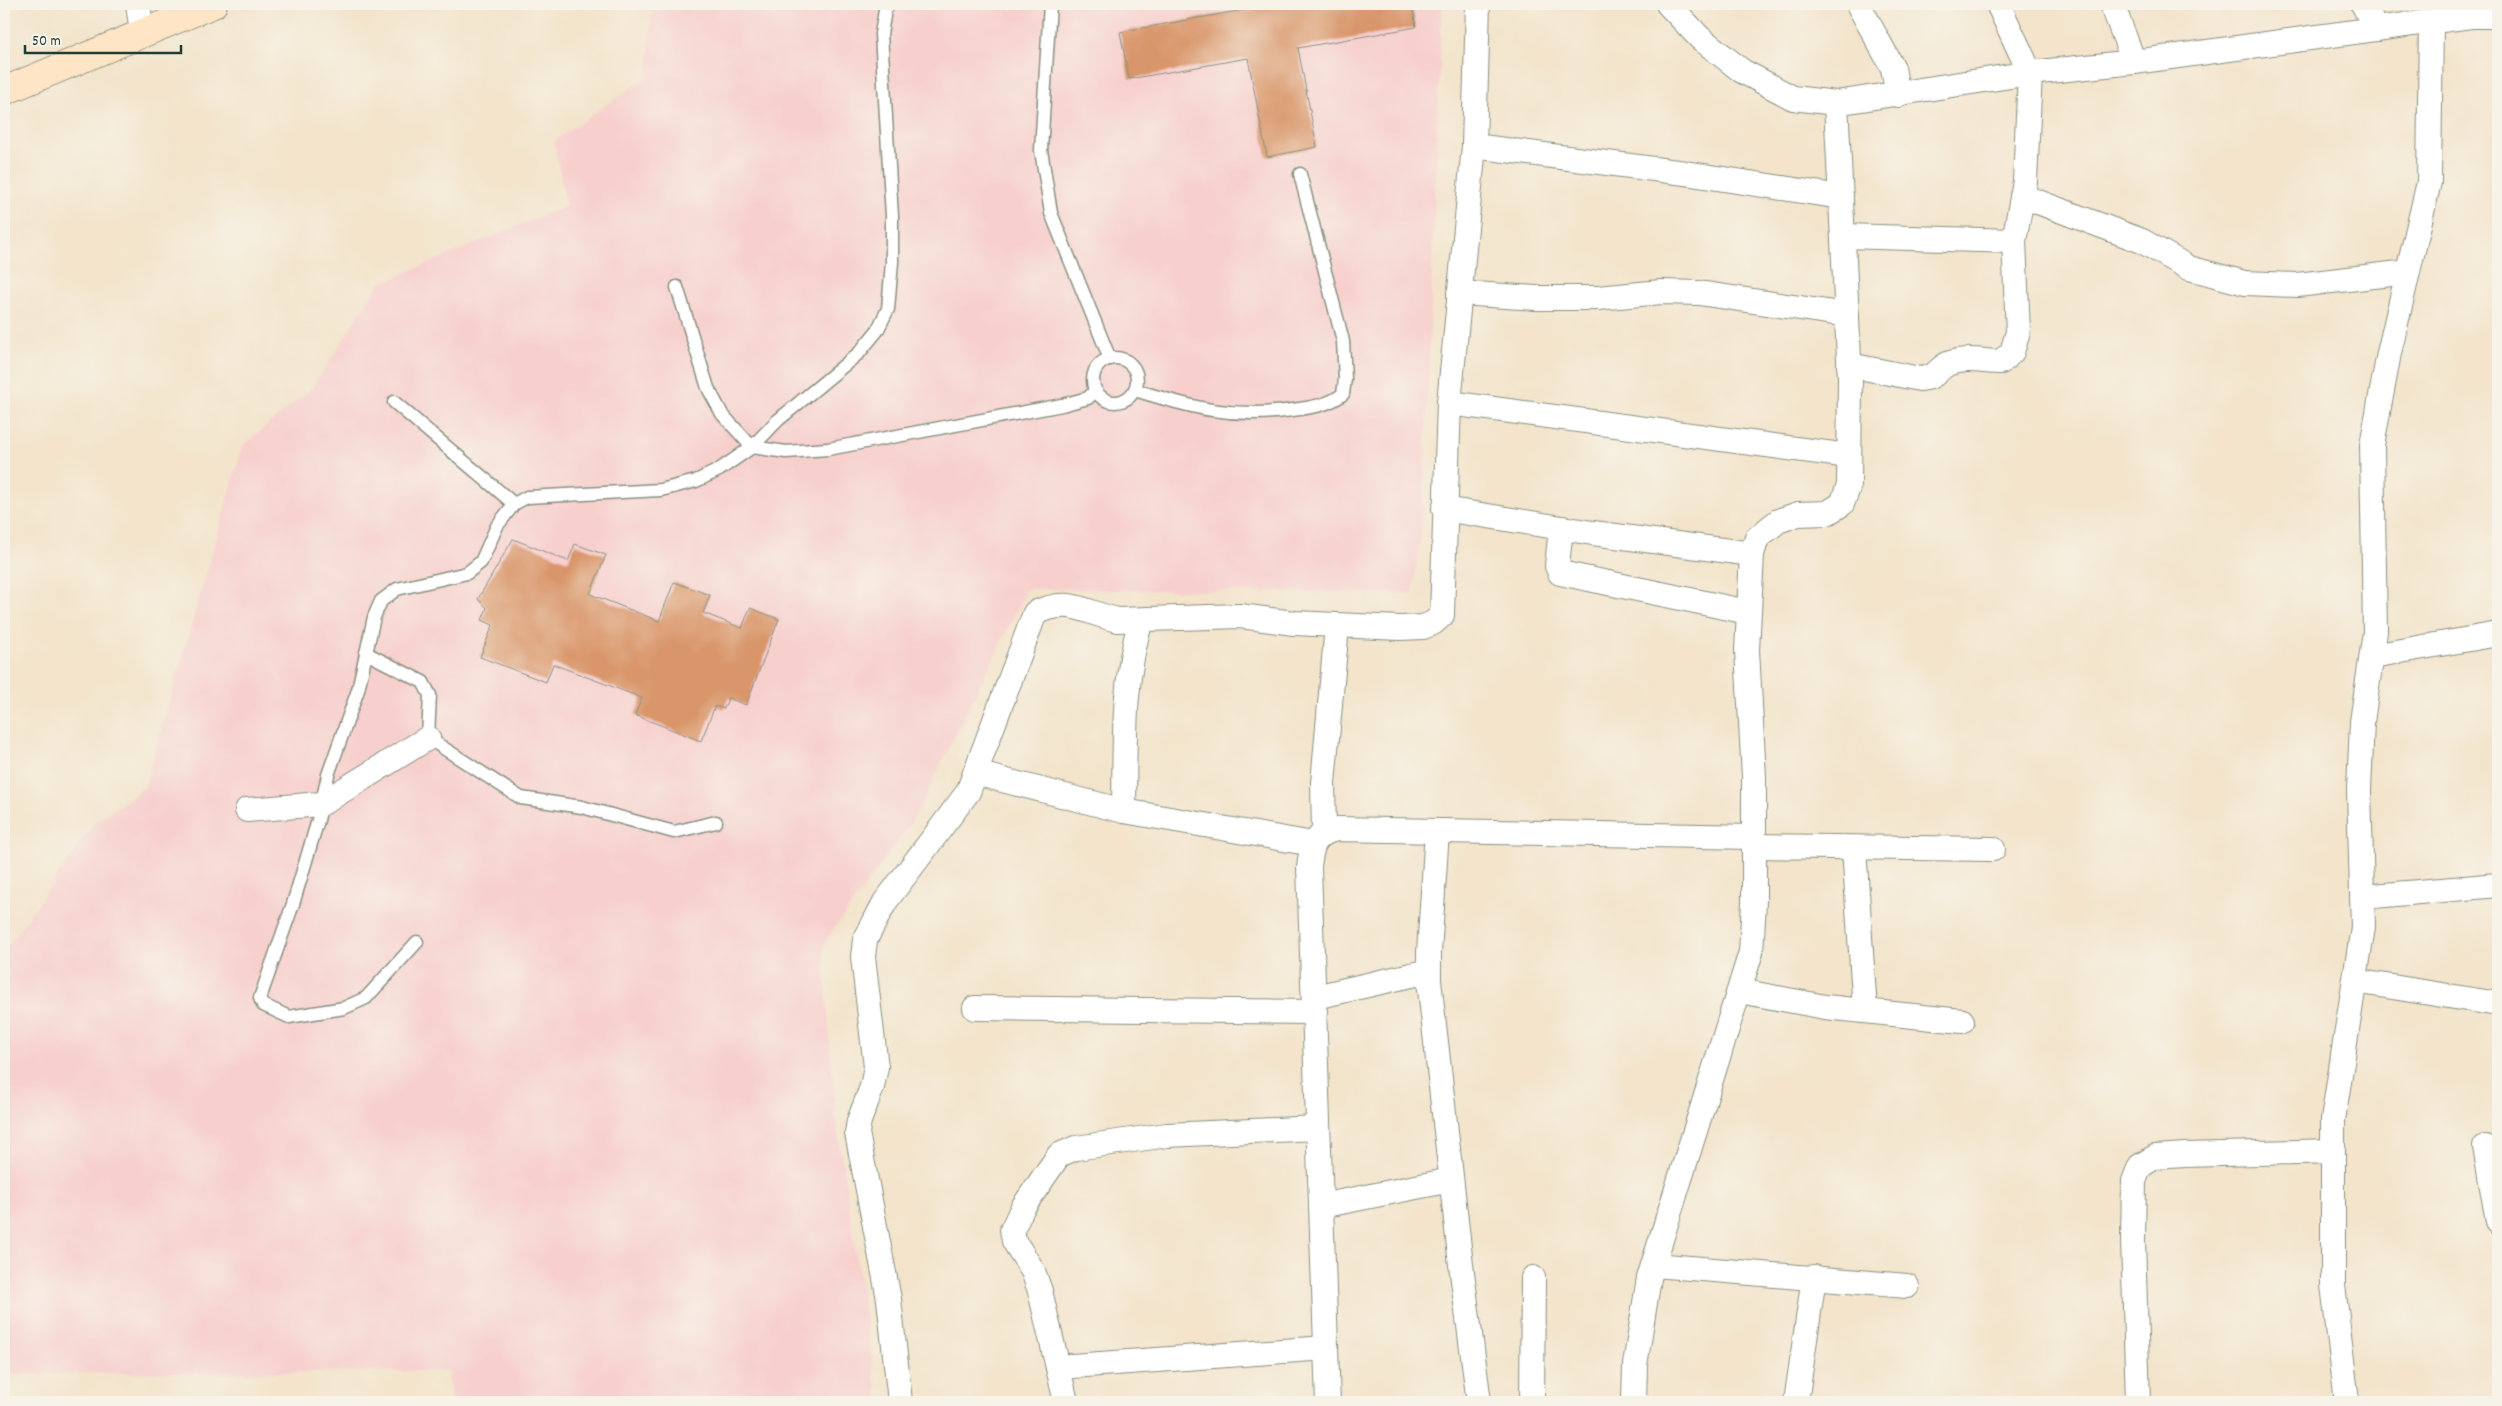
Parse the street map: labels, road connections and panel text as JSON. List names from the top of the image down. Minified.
{"scale_bar":"50 m"}
